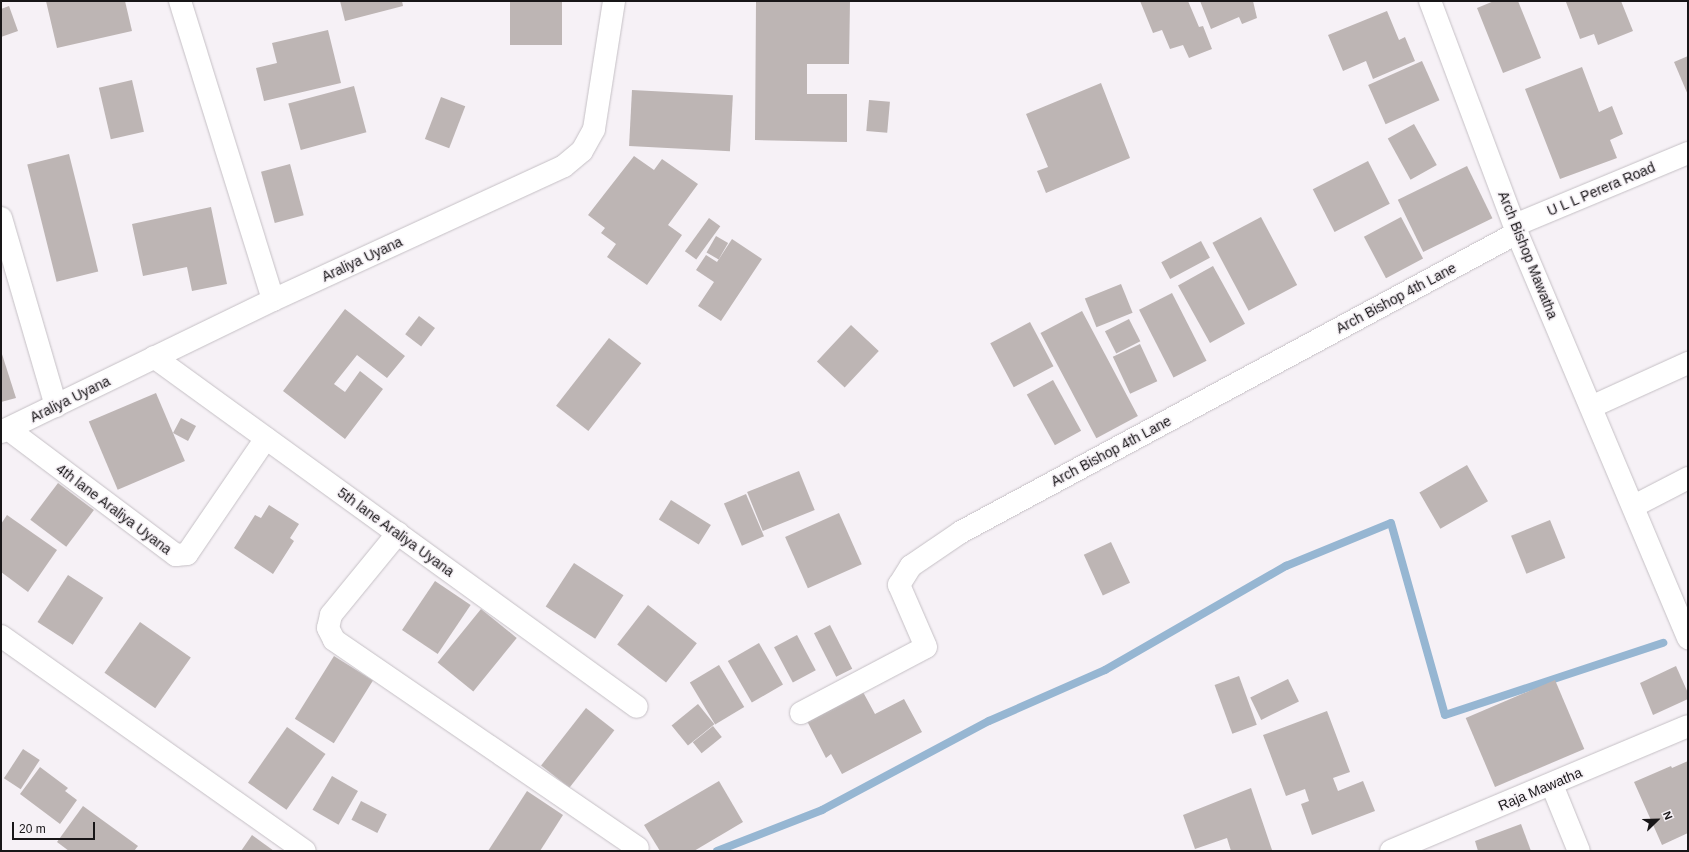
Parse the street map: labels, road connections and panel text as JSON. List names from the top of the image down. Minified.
{"streets":{"street":["U L L Perera Road","Arch Bishop Mawatha","Araliya Uyana","Arch Bishop 4th Lane","4th lane Araliya Uyana","5th lane Araliya Uyana","Raja Mawatha"]},"crossings":[["U L L Perera Road","Arch Bishop Mawatha"],["U L L Perera Road","Arch Bishop 4th Lane"],["Arch Bishop Mawatha","Arch Bishop 4th Lane"],["Araliya Uyana","4th lane Araliya Uyana"],["Araliya Uyana","5th lane Araliya Uyana"],["4th lane Araliya Uyana","5th lane Araliya Uyana"]],"scale_bar":"20 m","north":"top right"}
